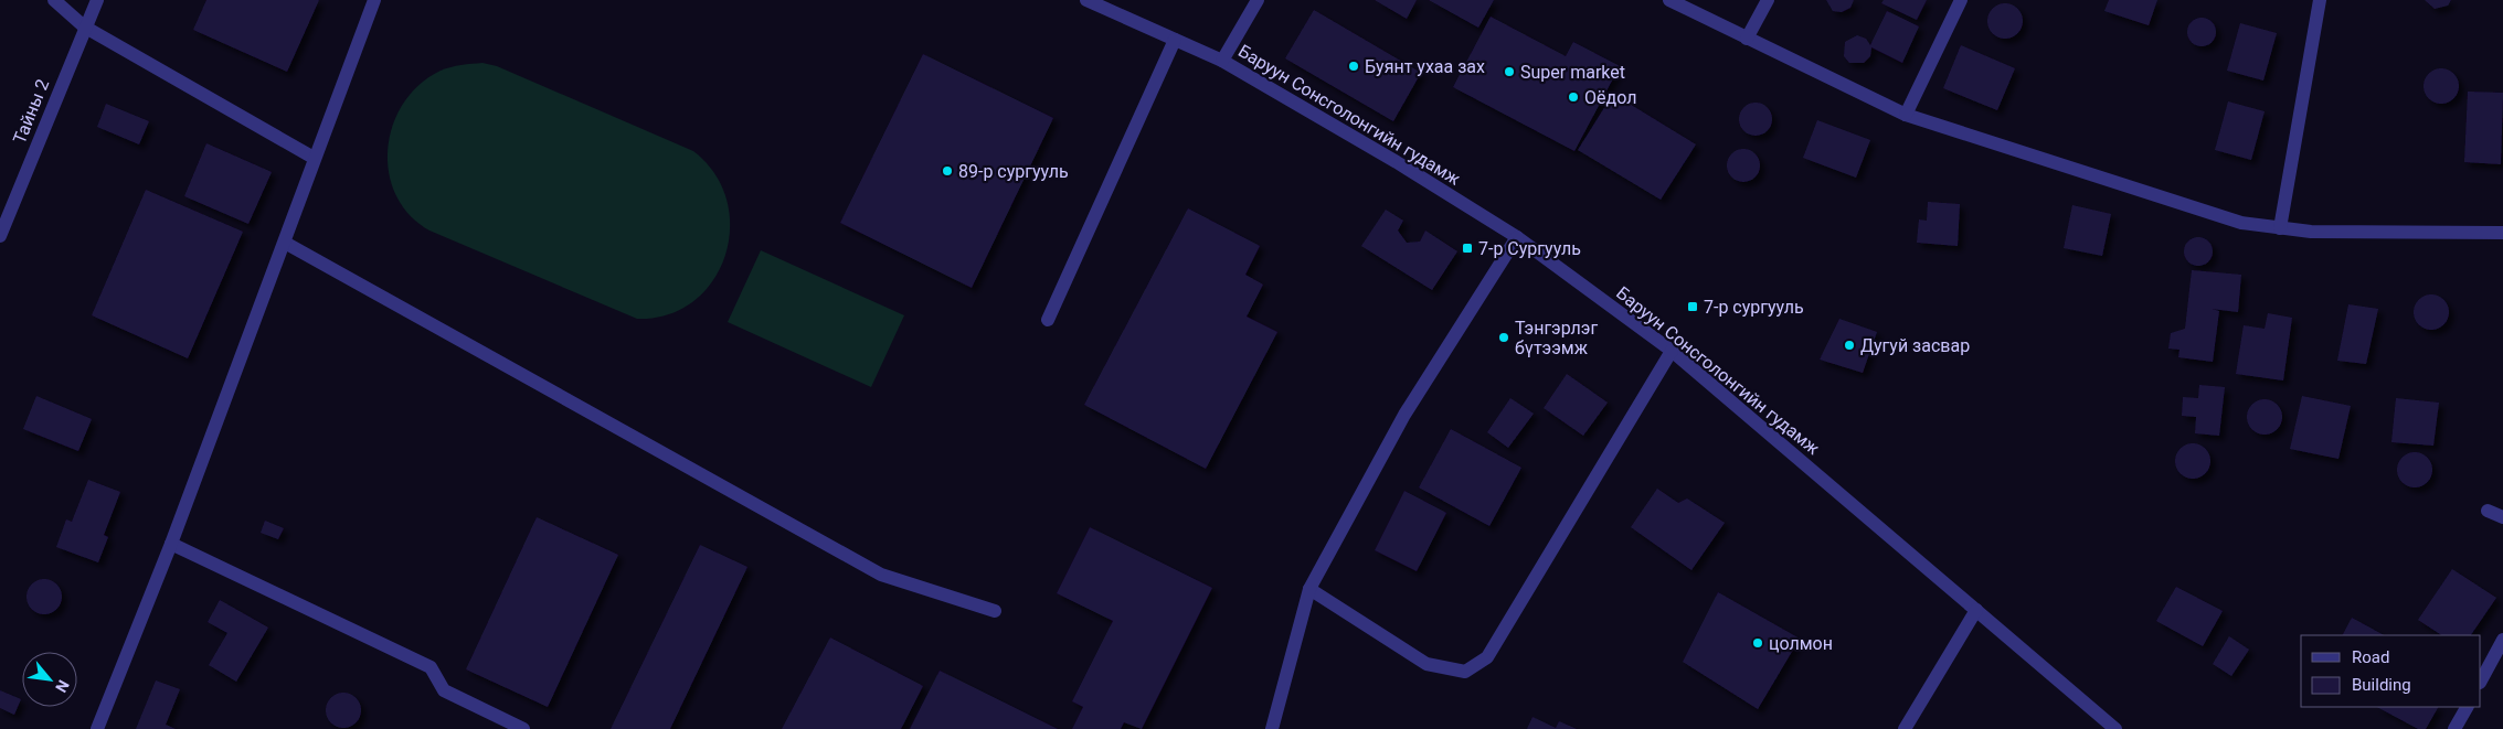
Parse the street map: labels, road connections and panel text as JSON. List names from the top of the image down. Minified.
{"streets":{"street":["Тайны 2","Баруун Сонсголонгийн гудамж"]},"places":{"other":["Буянт ухаа зах","Super market","Оёдол","89-р сургууль","Тэнгэрлэг бүтээмж","Дугуй засвар","цолмон"],"transit":["7-р Сургууль","7-р сургууль"]},"legend":["Road","Building"],"north":"bottom right"}
